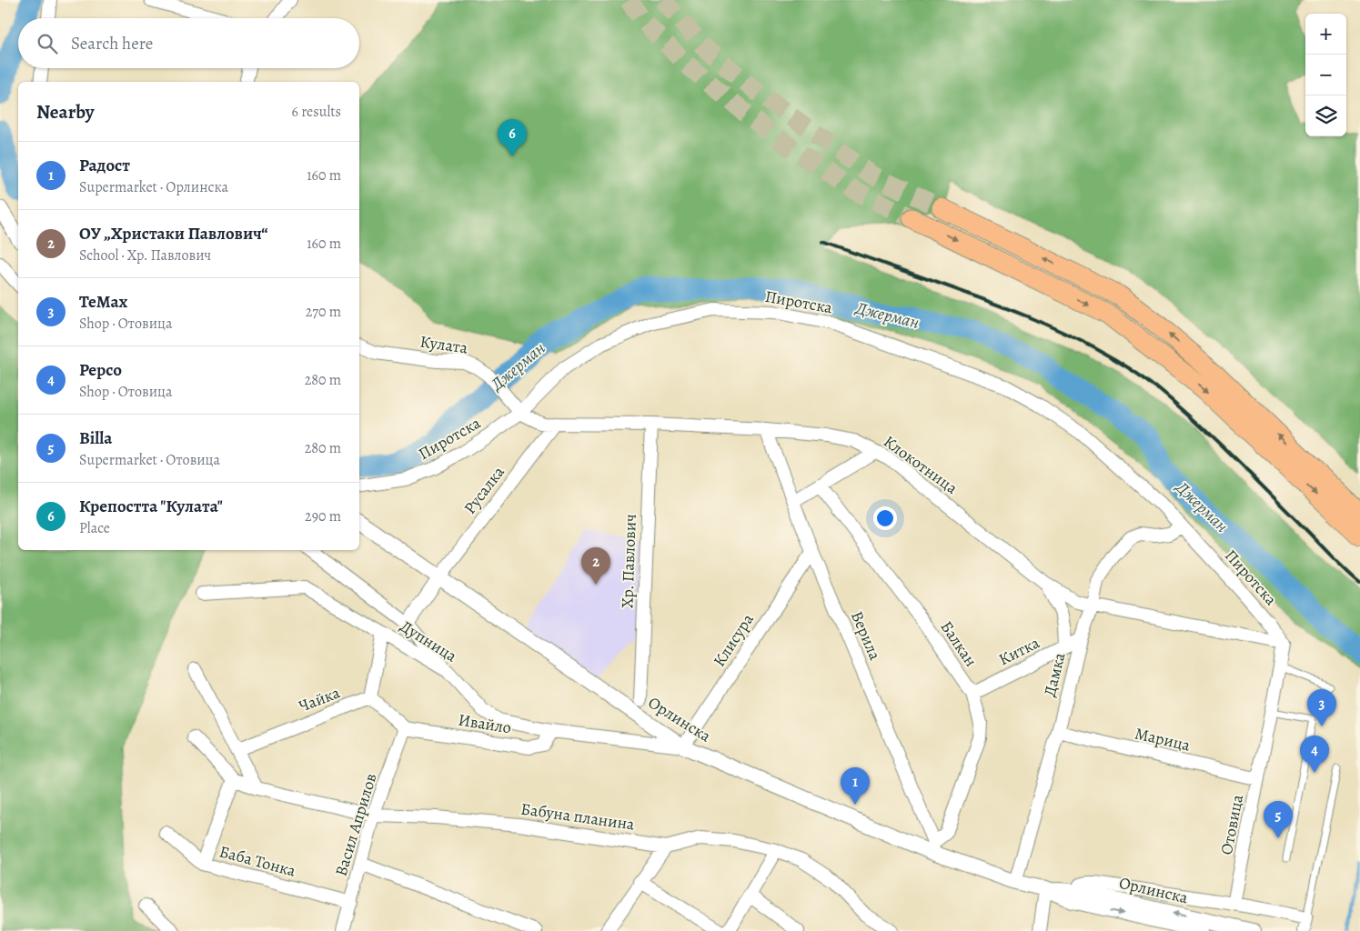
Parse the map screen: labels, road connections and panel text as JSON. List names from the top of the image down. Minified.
{"streets":{"street":["Пиротска","Кулата","Клокотница","Русалка","Хр. Павлович","Верила","Клисура","Дупница","Балкан","Китка","Дамка","Чайка","Орлинска","Ивайло","Марица","Бабуна планина","Васил Априлов","Отовица","Баба Тонка"]},"crossings":[["Пиротска","Кулата"],["Пиротска","Клокотница"],["Пиротска","Дамка"],["Кулата","Клокотница"],["Клокотница","Русалка"],["Клокотница","Хр. Павлович"],["Клокотница","Верила"],["Клокотница","Дамка"],["Русалка","Орлинска"],["Верила","Клисура"],["Верила","Балкан"],["Верила","Орлинска"],["Клисура","Дупница"],["Клисура","Орлинска"],["Дупница","Орлинска"],["Дупница","Ивайло"],["Балкан","Китка"],["Балкан","Орлинска"],["Китка","Дамка"],["Дамка","Орлинска"],["Дамка","Марица"],["Ивайло","Васил Априлов"],["Марица","Отовица"],["Бабуна планина","Васил Априлов"],["Васил Априлов","Баба Тонка"]],"water":["Джерман"],"page":{"map_buttons":["+","−"],"search":"Search here","heading":["Nearby","6 results"],"pins":["6","2","3","4","1","5"],"list":[{"mark":"1","name":"Радост","note":"Supermarket · Орлинска","value":"160 m"},{"mark":"2","name":"ОУ „Христаки Павлович“","note":"School · Хр. Павлович","value":"160 m"},{"mark":"3","name":"TeMax","note":"Shop · Отовица","value":"270 m"},{"mark":"4","name":"Pepco","note":"Shop · Отовица","value":"280 m"},{"mark":"5","name":"Billa","note":"Supermarket · Отовица","value":"280 m"},{"mark":"6","name":"Крепостта \"Кулата\"","note":"Place","value":"290 m"}]}}
